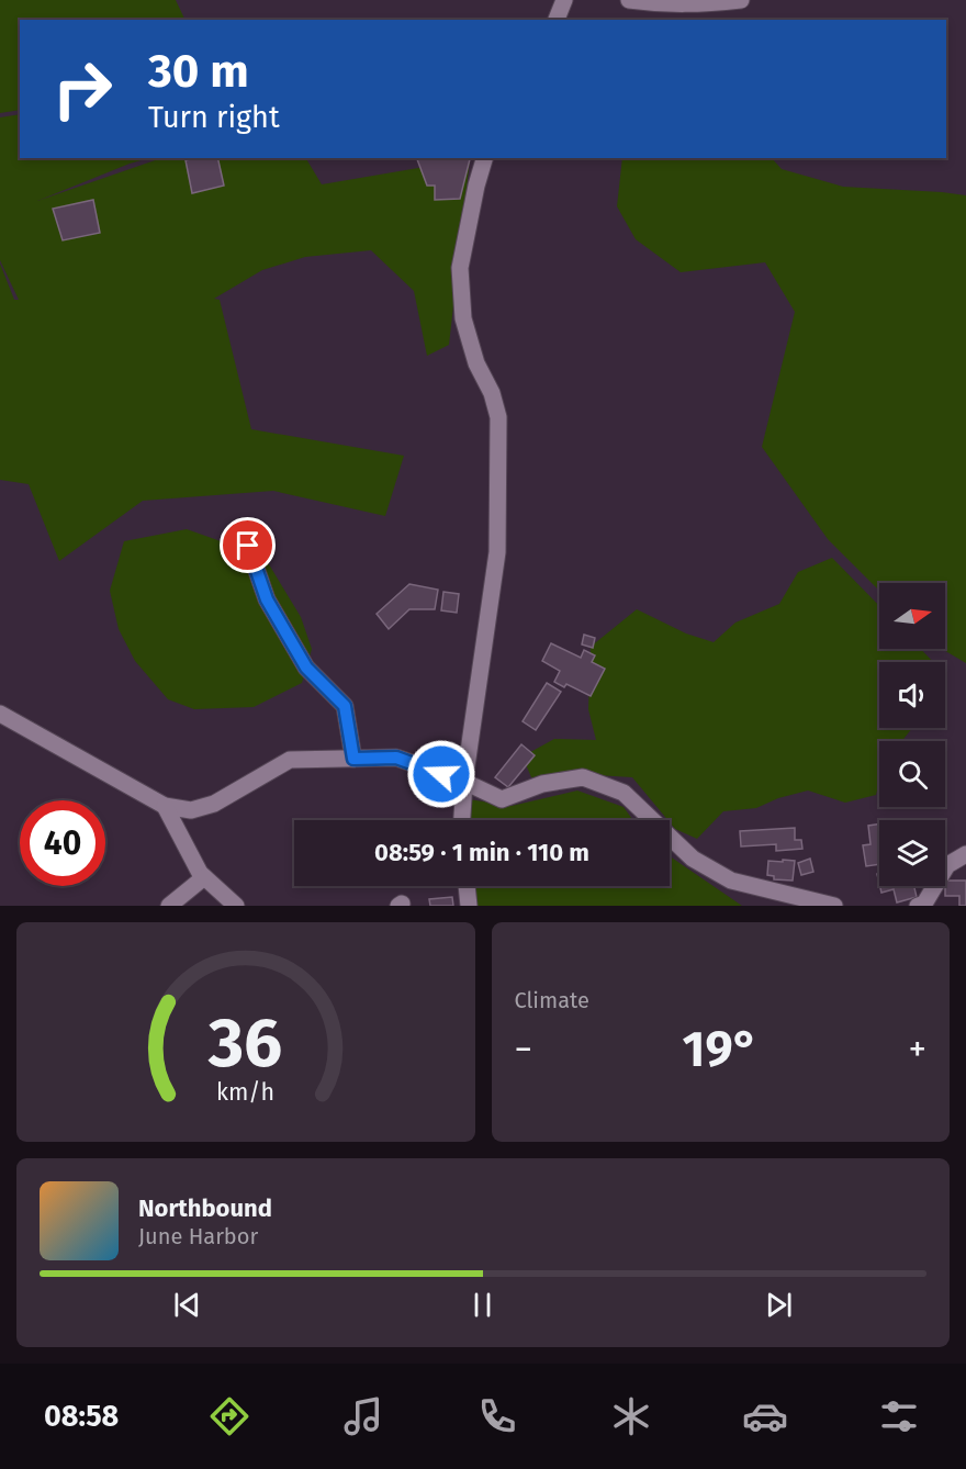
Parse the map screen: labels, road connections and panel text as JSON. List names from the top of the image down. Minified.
{"north":"right","page":{"turn":["30 m","Turn right"],"limit":"40","trip":"08:59 · 1 min · 110 m","tile":"Climate","heat":["−","19°","+"],"song":["Northbound","June Harbor"],"tabs":"08:58","gauge":["36","km/h"]}}
